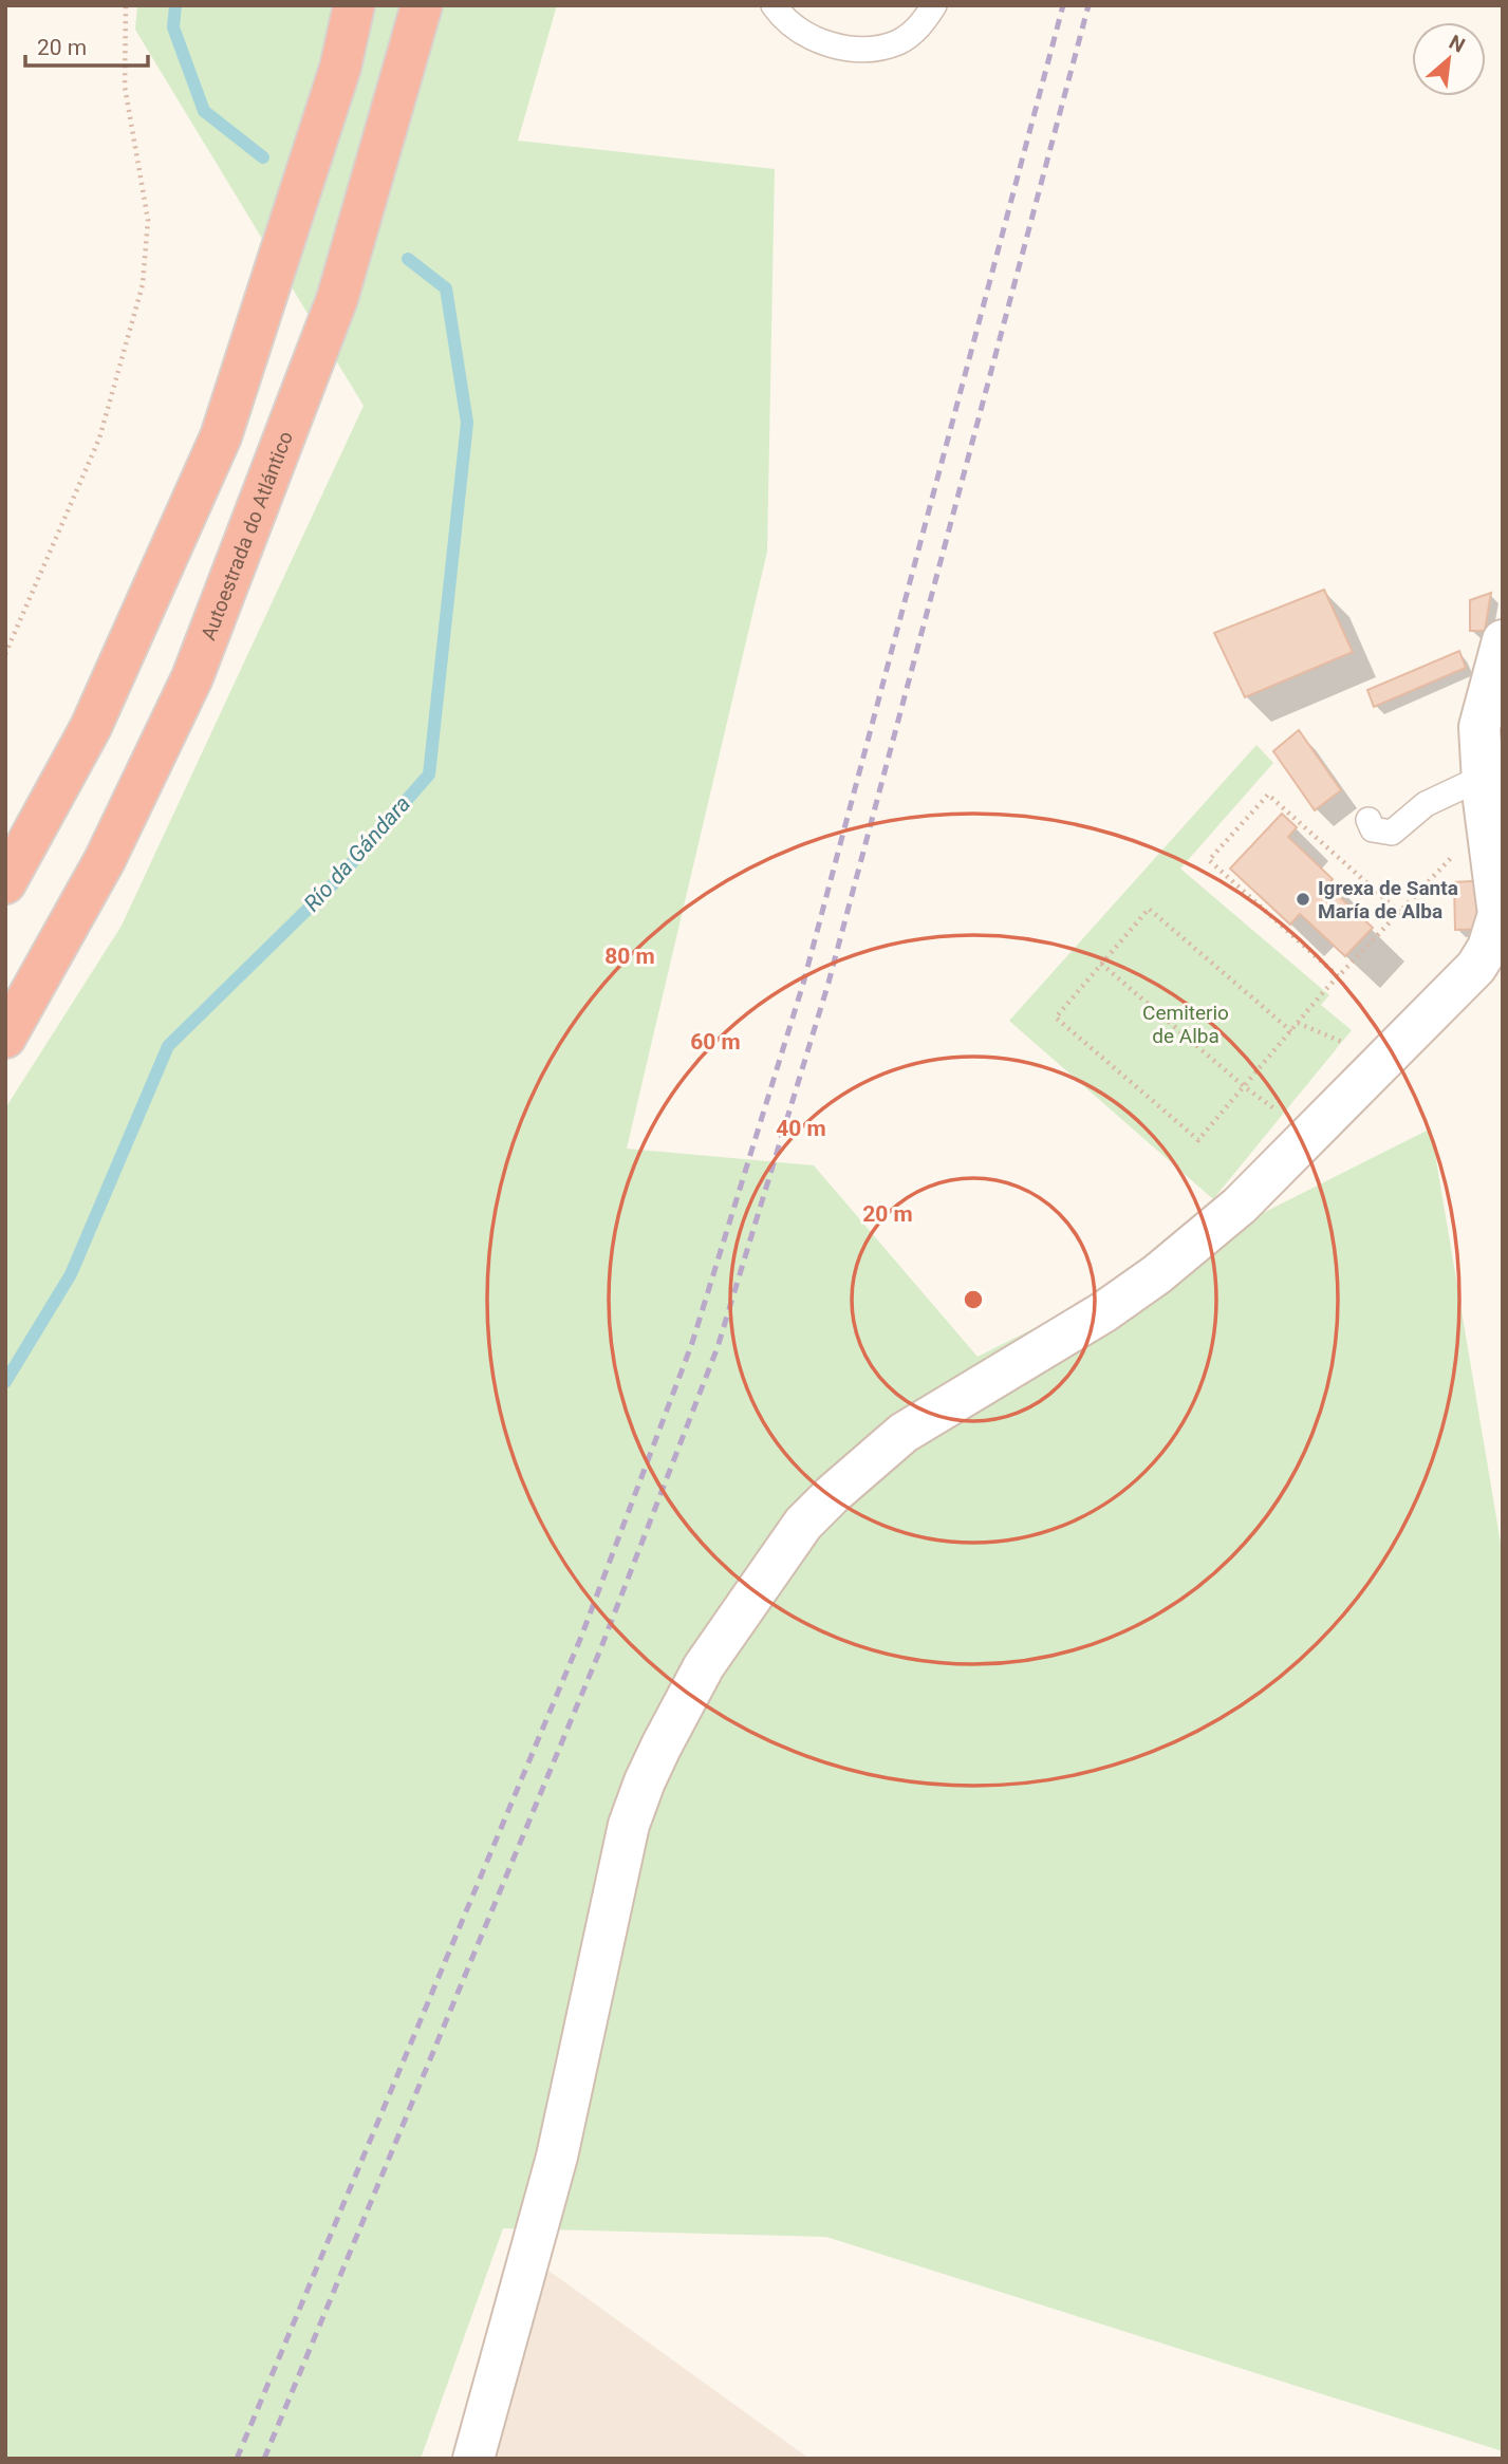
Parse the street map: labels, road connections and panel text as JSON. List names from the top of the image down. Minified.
{"streets":{"highway":["Autoestrada do Atlántico"]},"water":["Río da Gándara"],"parks":["Cemiterio de Alba"],"places":["Igrexa de Santa María de Alba"],"scale_bar":"20 m","north":"top right","rings":["80 m","60 m","40 m","20 m"]}
